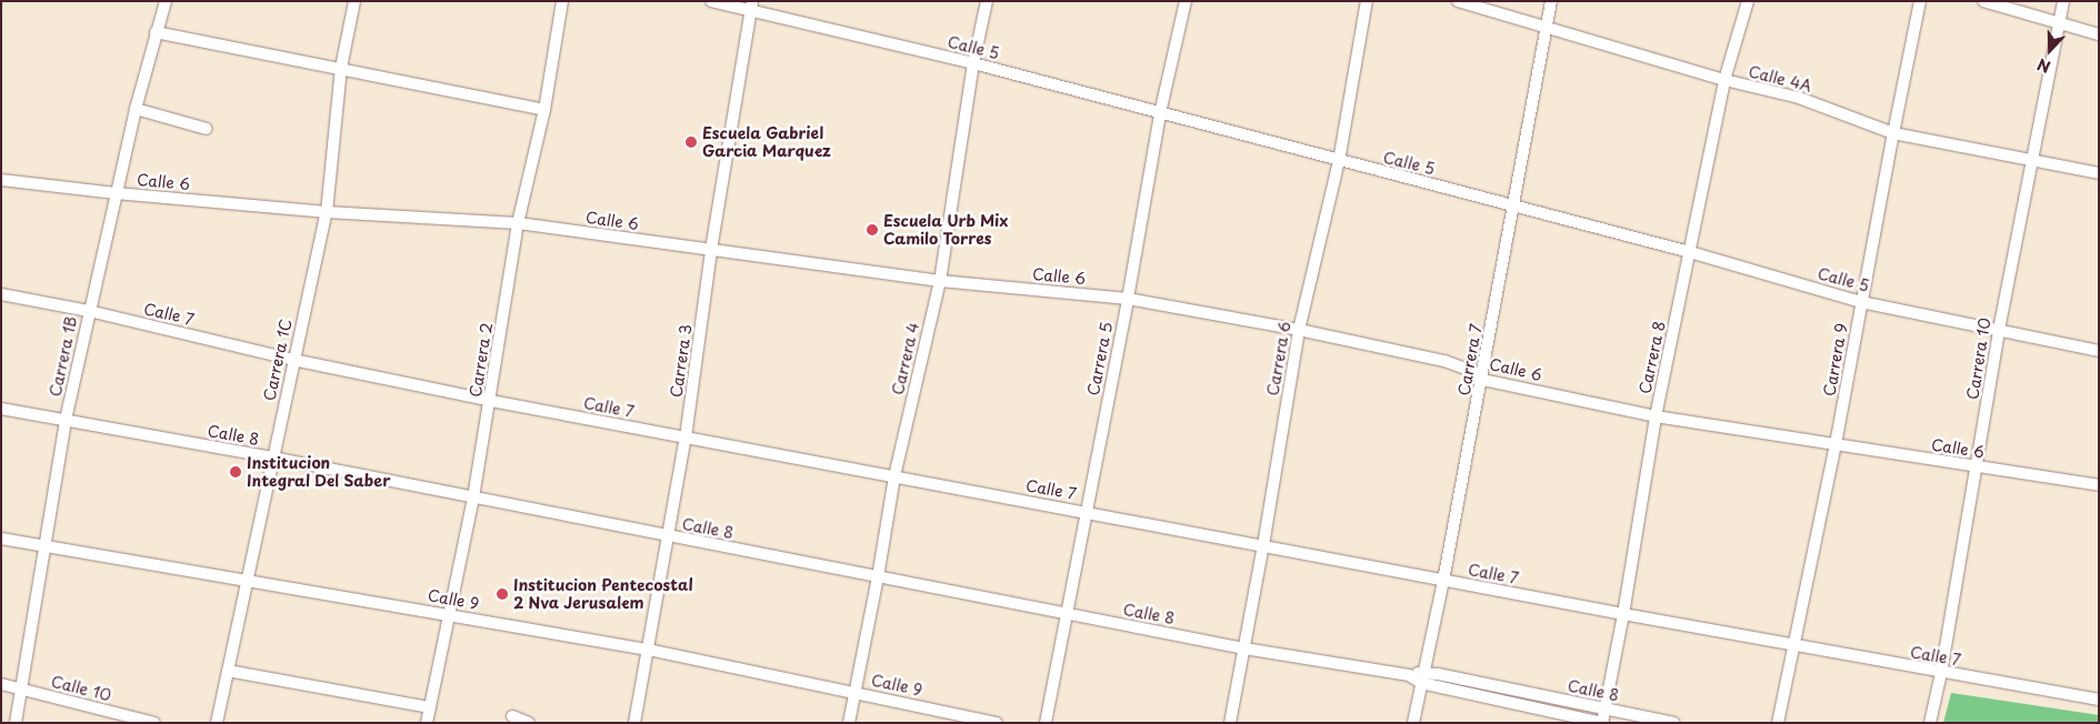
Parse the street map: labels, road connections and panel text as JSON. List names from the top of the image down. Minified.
{"streets":{"street":["Calle 5","Calle 4A","Calle 6","Calle 7","Carrera 1B","Carrera 8","Carrera 4","Carrera 5","Carrera 6","Carrera 10","Carrera 1C","Carrera 2","Carrera 7","Carrera 9","Carrera 3","Calle 8","Calle 9","Calle 10"]},"crossings":[["Calle 5","Carrera 8"],["Calle 5","Carrera 4"],["Calle 5","Carrera 5"],["Calle 5","Carrera 6"],["Calle 5","Carrera 10"],["Calle 5","Carrera 7"],["Calle 5","Carrera 9"],["Calle 5","Carrera 3"],["Calle 4A","Carrera 8"],["Calle 4A","Carrera 10"],["Calle 4A","Carrera 7"],["Calle 4A","Carrera 9"],["Calle 6","Carrera 1B"],["Calle 6","Carrera 8"],["Calle 6","Carrera 4"],["Calle 6","Carrera 5"],["Calle 6","Carrera 6"],["Calle 6","Carrera 10"],["Calle 6","Carrera 1C"],["Calle 6","Carrera 2"],["Calle 6","Carrera 7"],["Calle 6","Carrera 9"],["Calle 6","Carrera 3"],["Calle 7","Carrera 1B"],["Calle 7","Carrera 8"],["Calle 7","Carrera 4"],["Calle 7","Carrera 5"],["Calle 7","Carrera 6"],["Calle 7","Carrera 10"],["Calle 7","Carrera 1C"],["Calle 7","Carrera 2"],["Calle 7","Carrera 7"],["Calle 7","Carrera 9"],["Calle 7","Carrera 3"],["Carrera 1B","Calle 8"],["Carrera 1B","Calle 9"],["Carrera 1B","Calle 10"],["Carrera 8","Calle 8"],["Carrera 4","Calle 8"],["Carrera 4","Calle 9"],["Carrera 5","Calle 8"],["Carrera 6","Calle 8"],["Carrera 1C","Calle 8"],["Carrera 1C","Calle 9"],["Carrera 2","Calle 8"],["Carrera 2","Calle 9"],["Carrera 7","Calle 8"],["Carrera 3","Calle 8"],["Carrera 3","Calle 9"]],"places":["Escuela Gabriel Garcia Marquez","Escuela Urb Mix Camilo Torres","Institucion Integral Del Saber","Institucion Pentecostal 2 Nva Jerusalem"],"north":"bottom"}
